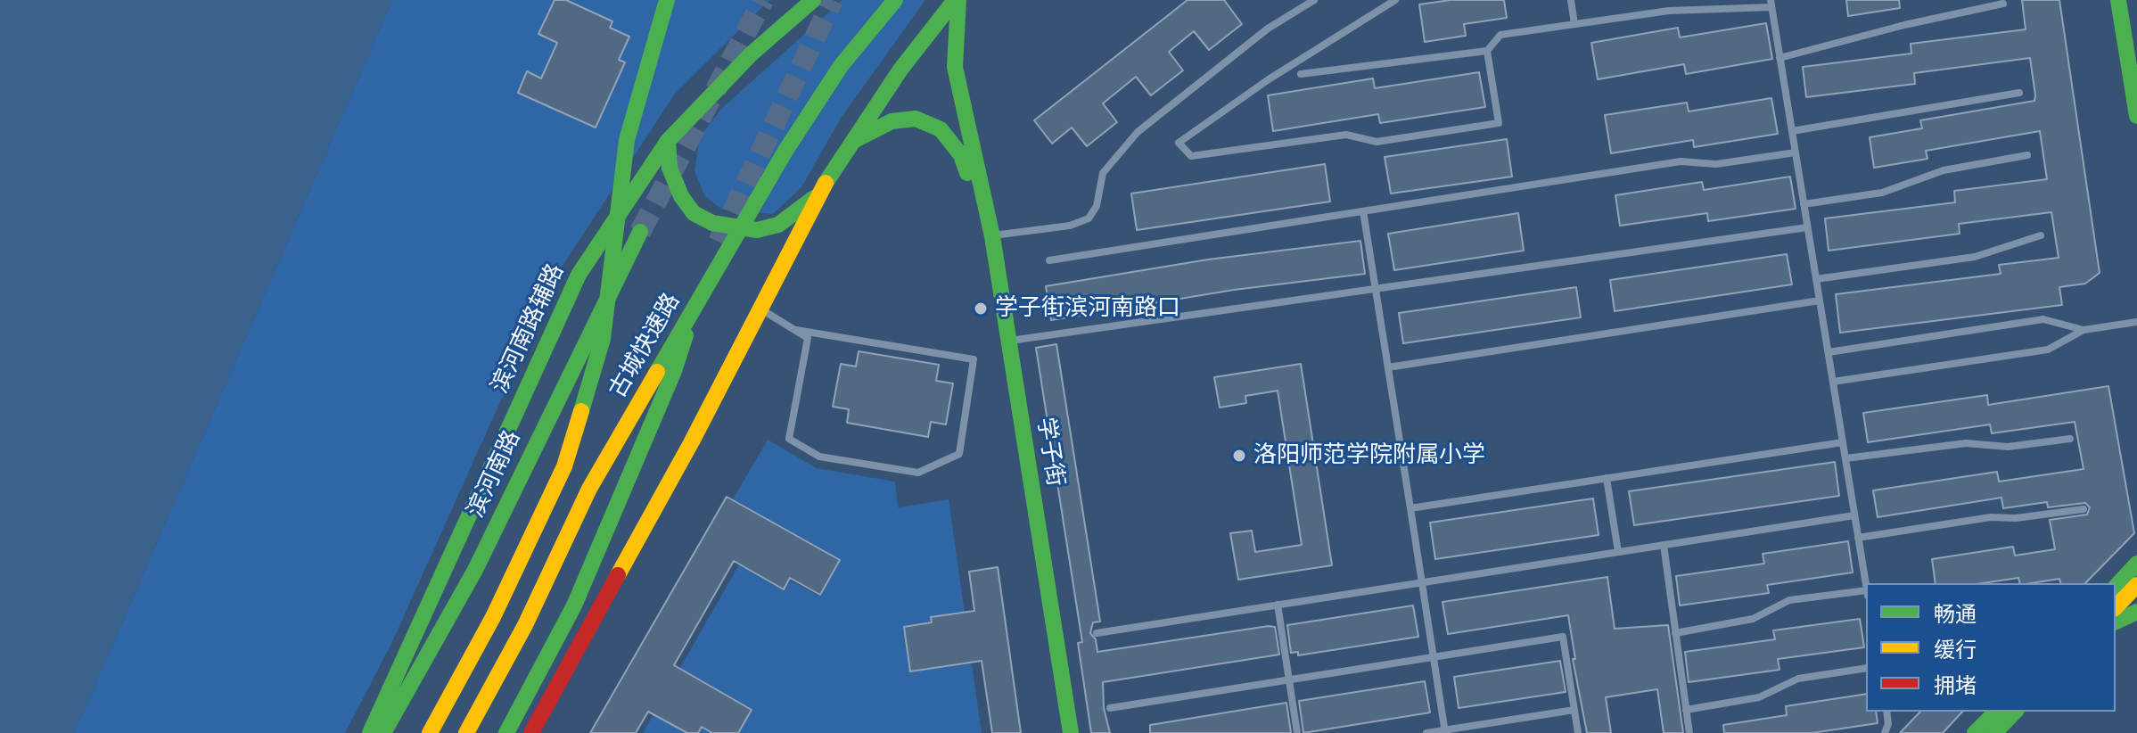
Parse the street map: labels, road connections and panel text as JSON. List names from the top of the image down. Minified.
{"streets":{"main road":["滨河南路辅路","古城快速路","学子街","滨河南路"]},"places":["学子街滨河南路口","洛阳师范学院附属小学"],"legend":["畅通","缓行","拥堵"]}
